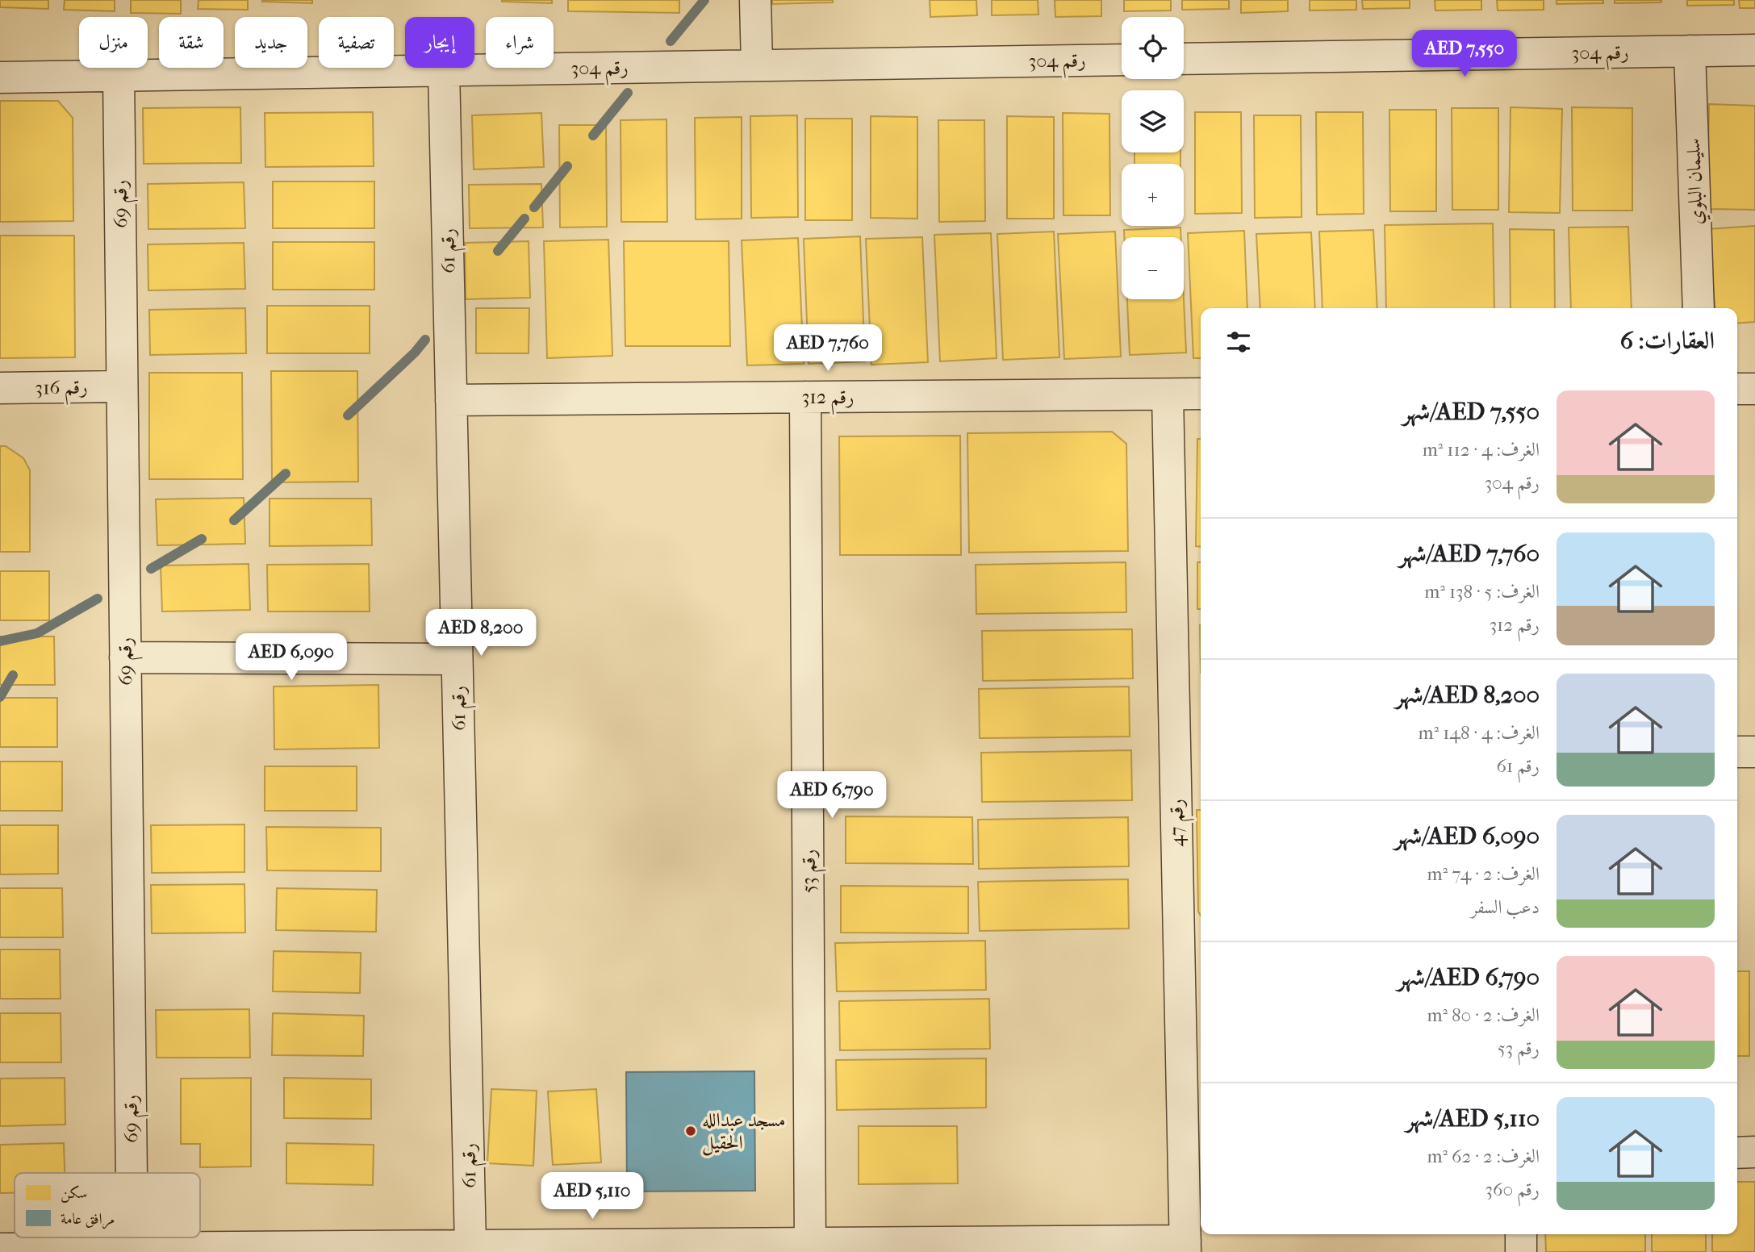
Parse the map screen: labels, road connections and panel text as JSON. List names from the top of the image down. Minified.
{"streets":{"street":["رقم 304","سليمان البلوي","رقم 69","رقم 61","رقم 316","رقم 312","رقم 47","رقم 53"]},"crossings":[["رقم 304","سليمان البلوي"],["رقم 304","رقم 69"],["رقم 304","رقم 61"],["رقم 69","رقم 316"],["رقم 61","رقم 312"],["رقم 312","رقم 47"],["رقم 312","رقم 53"]],"places":["مسجد عبدالله الحقيل"],"legend":["سكن","مرافق عامة"],"page":{"map_buttons":["+","−"],"chip":["شراء","إيجار","تصفية","جديد","شقة","منزل"],"price":["AED 7,550","AED 7,760","AED 8,200","AED 6,090","AED 6,790","AED 5,110"],"heading":"العقارات: 6","list":[{"name":"AED 7,550/شهر","note":"الغرف: 4 · 112 m² · رقم 304"},{"name":"AED 7,760/شهر","note":"الغرف: 5 · 138 m² · رقم 312"},{"name":"AED 8,200/شهر","note":"الغرف: 4 · 148 m² · رقم 61"},{"name":"AED 6,090/شهر","note":"الغرف: 2 · 74 m² · دعب السفر"},{"name":"AED 6,790/شهر","note":"الغرف: 2 · 80 m² · رقم 53"},{"name":"AED 5,110/شهر","note":"الغرف: 2 · 62 m² · رقم 360"}]}}
